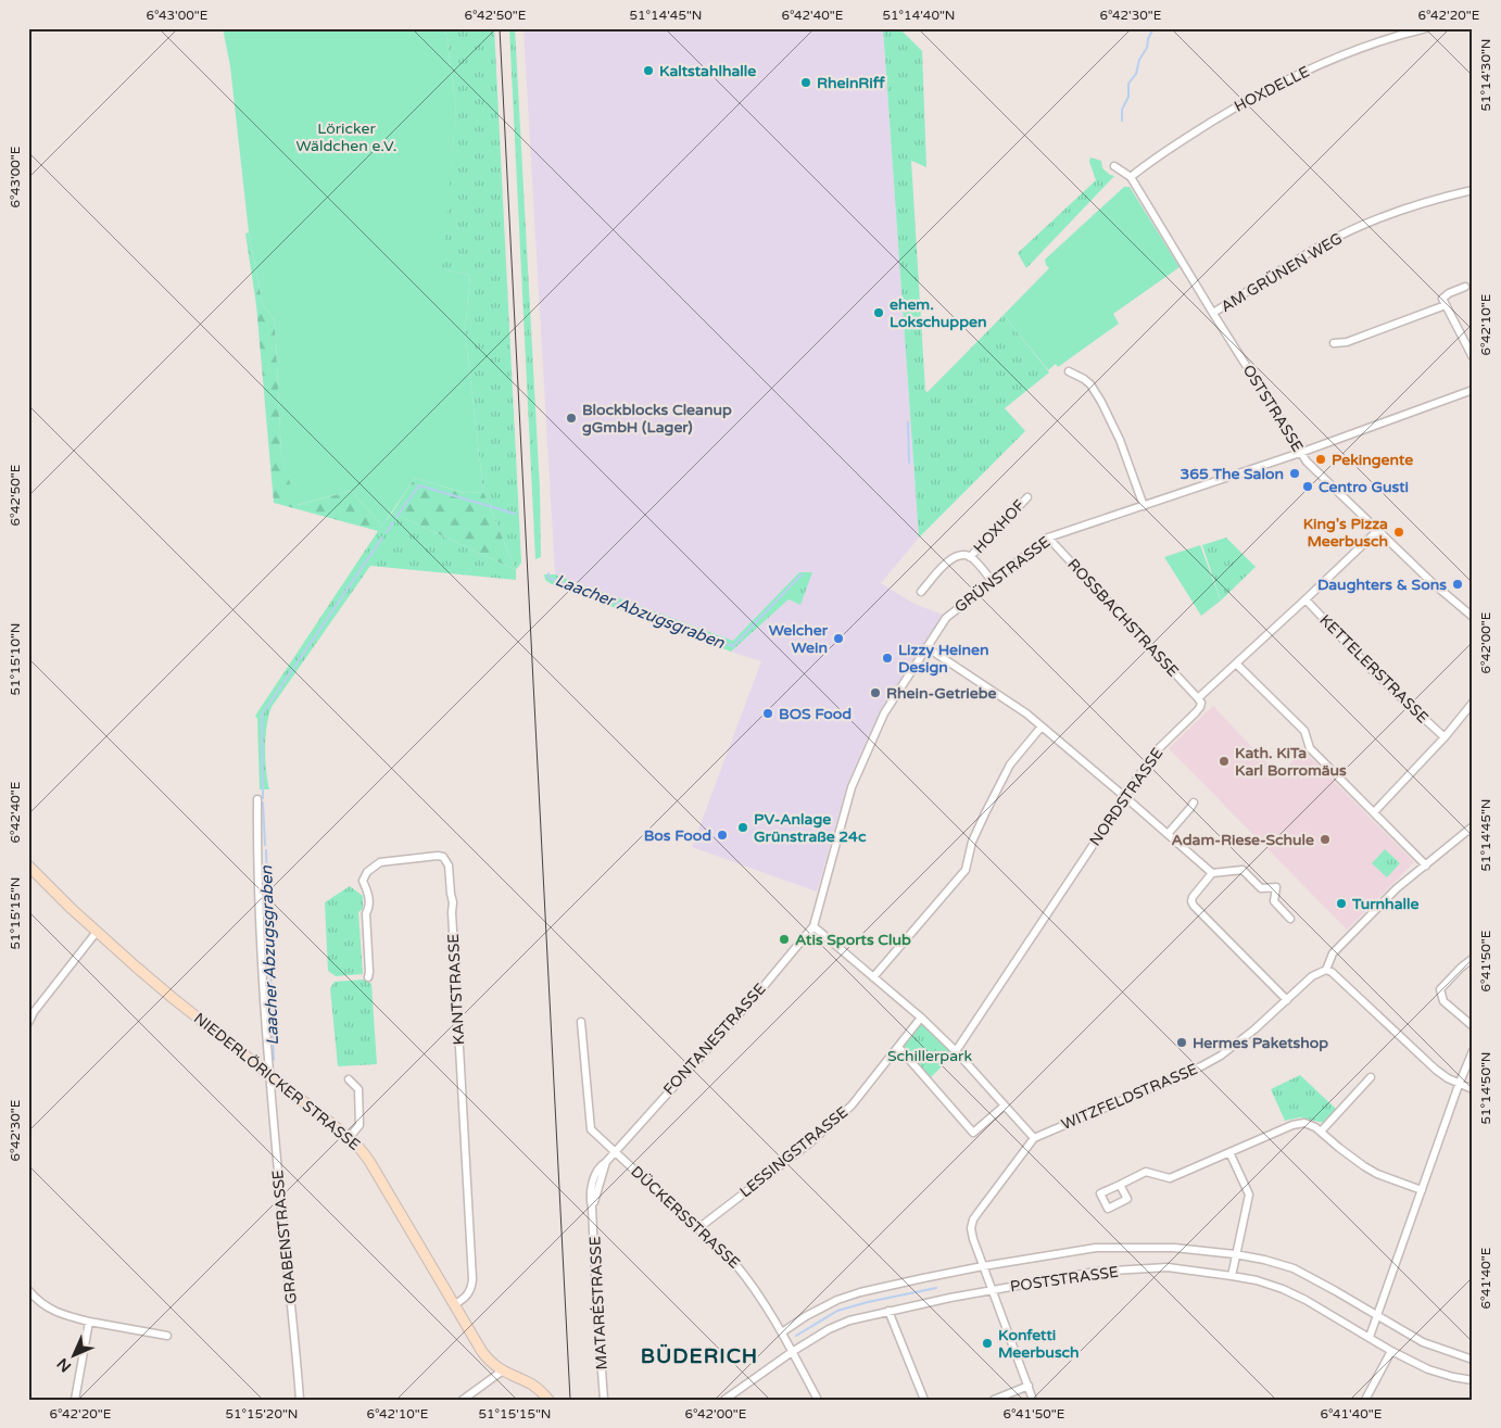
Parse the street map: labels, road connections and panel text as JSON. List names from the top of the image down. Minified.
{"streets":{"main road":["NIEDERLÖRICKER STRASSE"],"street":["HOXDELLE","AM GRÜNEN WEG","OSTSTRASSE","HOXHOF","GRÜNSTRASSE","ROSSBACHSTRASSE","KETTELERSTRASSE","NORDSTRASSE","KANTSTRASSE","FONTANESTRASSE","WITZFELDSTRASSE","LESSINGSTRASSE","DÜCKERSSTRASSE","GRABENSTRASSE","POSTSTRASSE","MATARÉSTRASSE"]},"crossings":[["HOXDELLE","OSTSTRASSE"],["AM GRÜNEN WEG","OSTSTRASSE"],["OSTSTRASSE","GRÜNSTRASSE"],["OSTSTRASSE","NORDSTRASSE"],["HOXHOF","GRÜNSTRASSE"],["GRÜNSTRASSE","ROSSBACHSTRASSE"],["GRÜNSTRASSE","FONTANESTRASSE"],["ROSSBACHSTRASSE","NORDSTRASSE"],["KETTELERSTRASSE","NORDSTRASSE"],["KANTSTRASSE","NIEDERLÖRICKER STRASSE"],["FONTANESTRASSE","DÜCKERSSTRASSE"],["FONTANESTRASSE","MATARÉSTRASSE"],["NIEDERLÖRICKER STRASSE","GRABENSTRASSE"],["WITZFELDSTRASSE","POSTSTRASSE"],["LESSINGSTRASSE","DÜCKERSSTRASSE"],["DÜCKERSSTRASSE","POSTSTRASSE"],["DÜCKERSSTRASSE","MATARÉSTRASSE"]],"districts":["BÜDERICH"],"water":["Laacher Abzugsgraben"],"parks":["Löricker Wäldchen e.V.","Schillerpark"],"places":["Kaltstahlhalle","RheinRiff","ehem. Lokschuppen","Blockblocks Cleanup gGmbH (Lager)","Pekingente","365 The Salon","Centro Gusti","King's Pizza Meerbusch","Daughters & Sons","Welcher Wein","Lizzy Heinen Design","Rhein-Getriebe","BOS Food","Kath. KiTa Karl Borromäus","PV-Anlage Grünstraße 24c","Bos Food","Adam-Riese-Schule","Turnhalle","Atis Sports Club","Hermes Paketshop","Konfetti Meerbusch"],"north":"bottom left","coordinates":["6°43'00\"E","6°42'50\"E","51°14'45\"N","6°42'40\"E","51°14'40\"N","6°42'30\"E","6°42'20\"E","51°14'30\"N","6°42'10\"E","6°42'00\"E","51°15'10\"N","51°15'15\"N","6°41'50\"E","51°14'50\"N","6°41'40\"E","51°15'20\"N"]}
